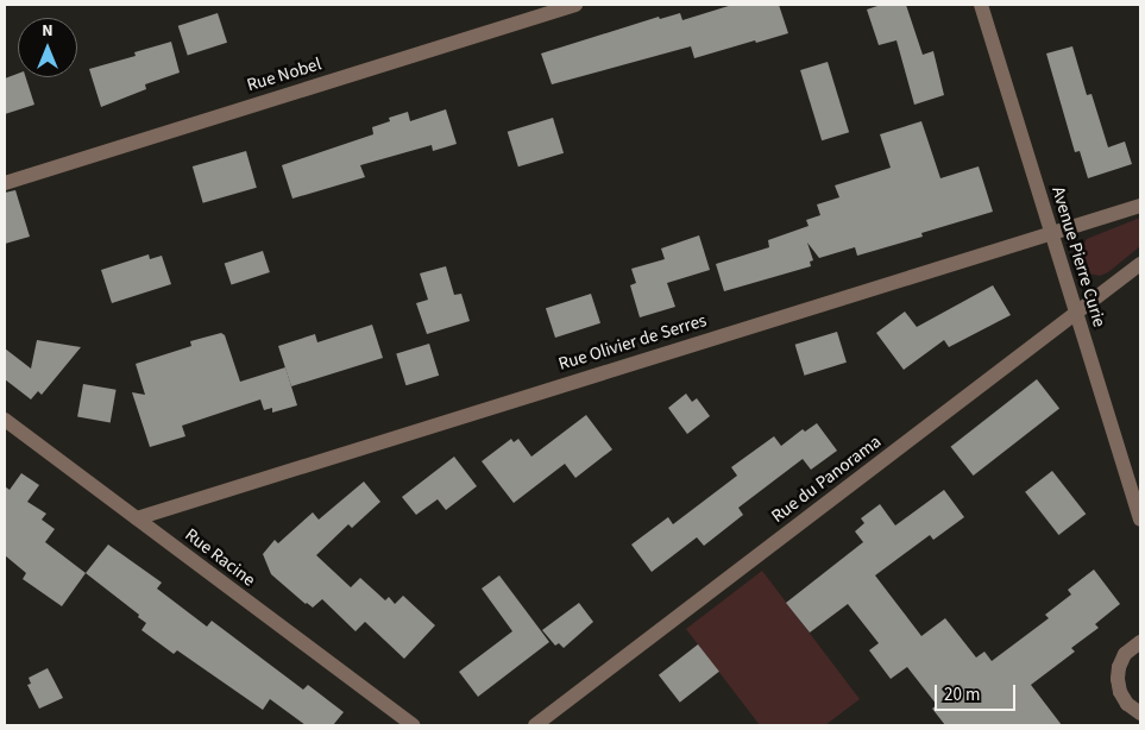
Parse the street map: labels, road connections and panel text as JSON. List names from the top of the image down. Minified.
{"streets":{"street":["Rue Nobel","Avenue Pierre Curie","Rue Olivier de Serres","Rue du Panorama","Rue Racine"]},"crossings":[["Avenue Pierre Curie","Rue Olivier de Serres"],["Avenue Pierre Curie","Rue du Panorama"],["Rue Olivier de Serres","Rue Racine"]],"scale_bar":"20 m","north":"top"}
